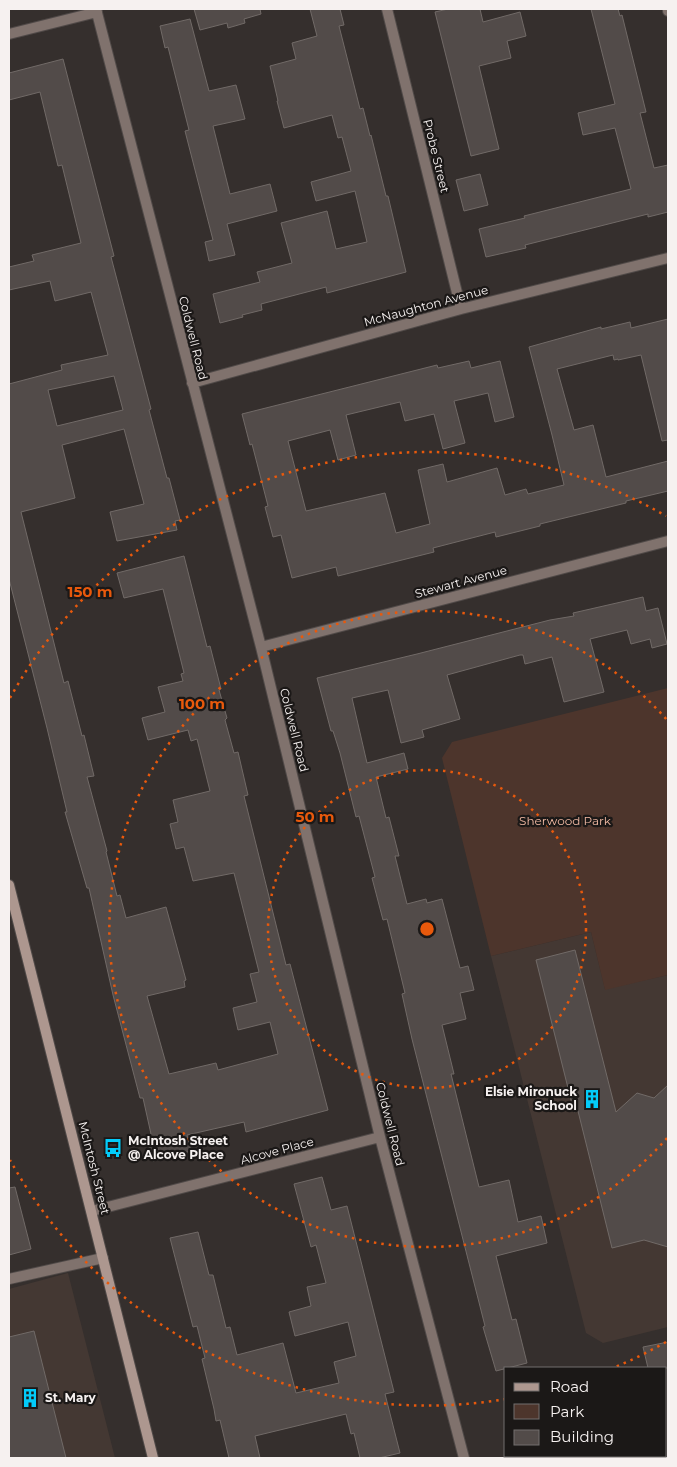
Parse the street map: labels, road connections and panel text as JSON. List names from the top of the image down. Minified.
{"streets":{"street":["Probe Street","McNaughton Avenue","Coldwell Road","Stewart Avenue","Alcove Place","McIntosh Street"]},"crossings":[["Probe Street","McNaughton Avenue"],["McNaughton Avenue","Coldwell Road"],["Coldwell Road","Stewart Avenue"],["Coldwell Road","Alcove Place"],["Alcove Place","McIntosh Street"]],"parks":["Sherwood Park"],"places":{"building":["Elsie Mironuck School","St. Mary"],"bus stop":["McIntosh Street @ Alcove Place"]},"legend":["Road","Park","Building"],"rings":["150 m","100 m","50 m"]}
